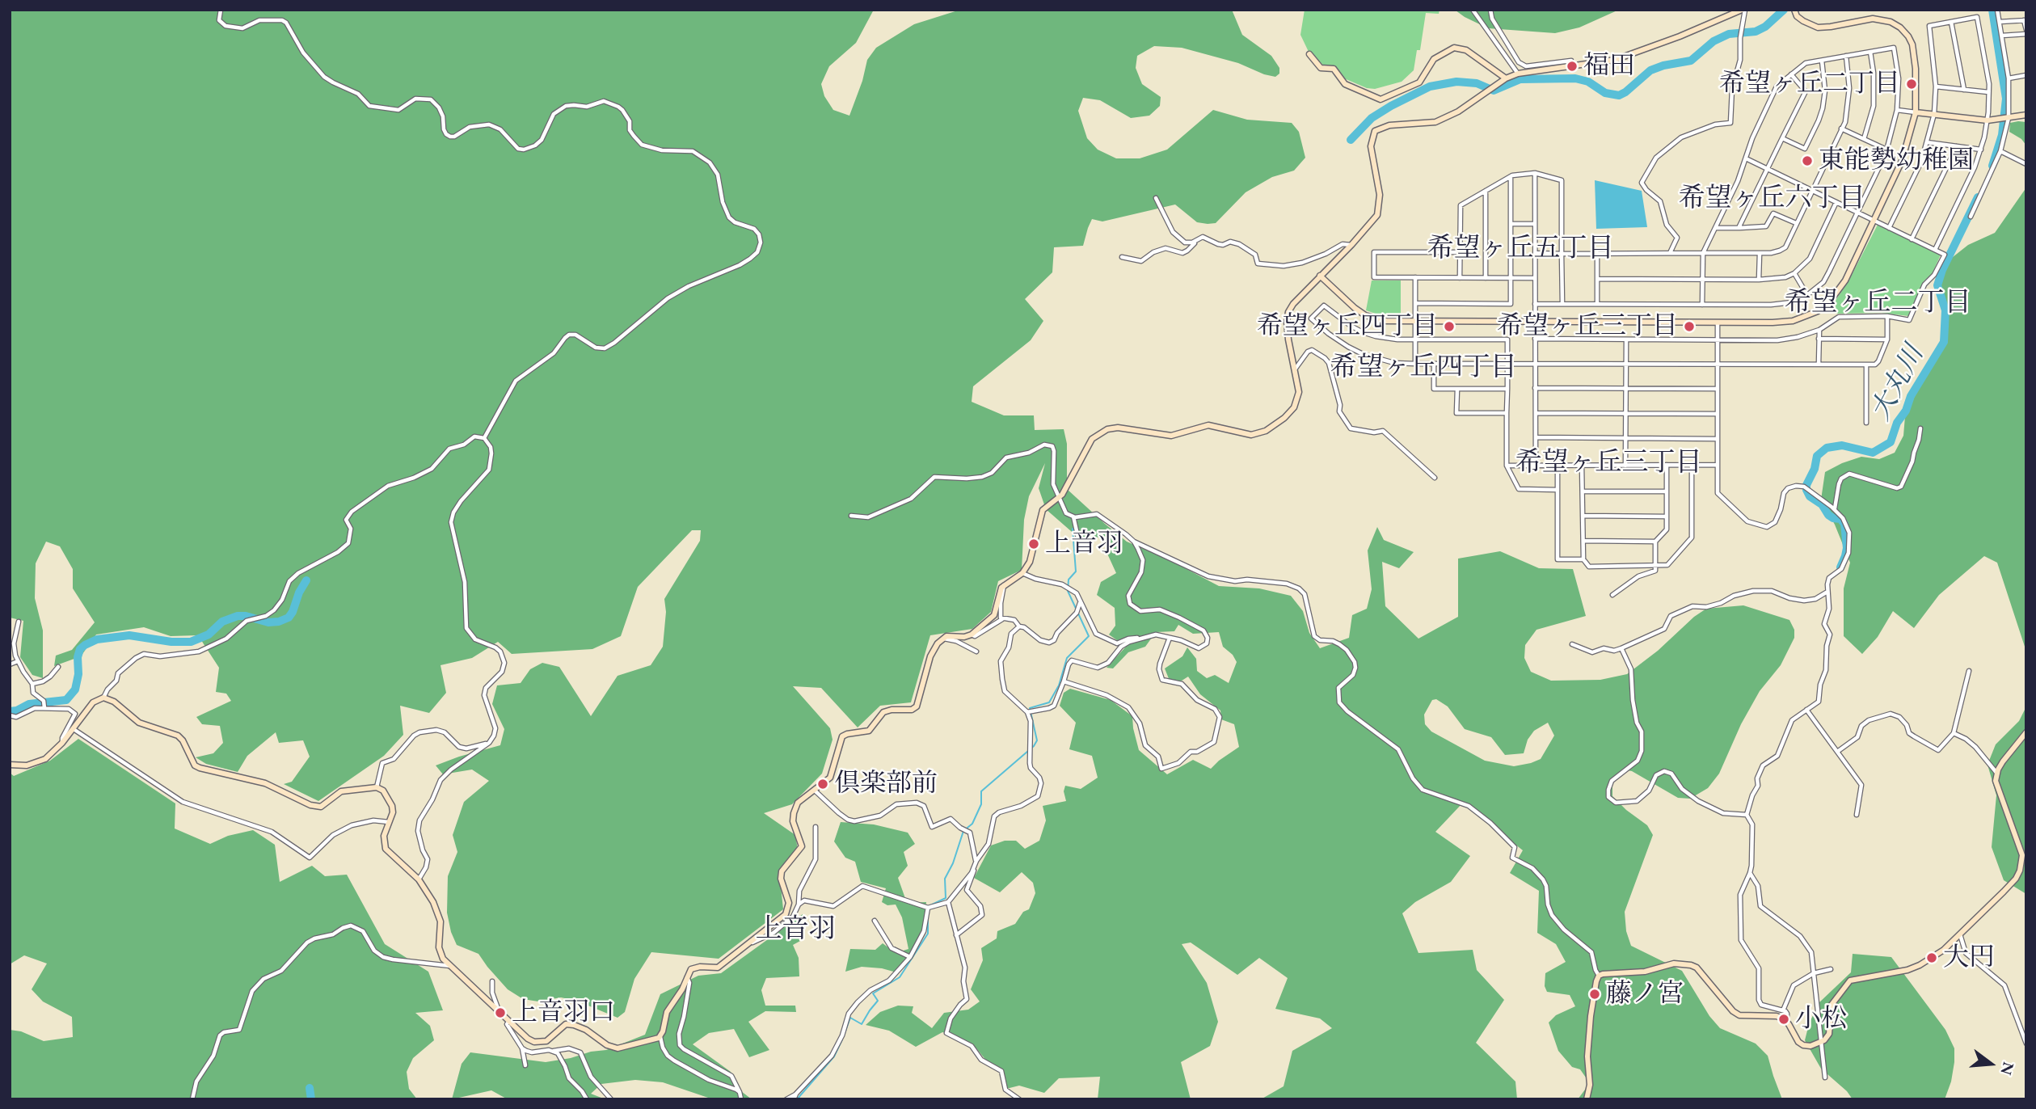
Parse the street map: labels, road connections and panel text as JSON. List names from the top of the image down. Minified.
{"districts":["希望ヶ丘六丁目","希望ヶ丘五丁目","希望ヶ丘二丁目","希望ヶ丘四丁目","希望ヶ丘三丁目","上音羽"],"water":["大丸川"],"places":["福田","希望ヶ丘二丁目","東能勢幼稚園","希望ヶ丘四丁目","希望ヶ丘三丁目","上音羽","倶楽部前","大円","藤ノ宮","上音羽口","小松"],"north":"right"}
